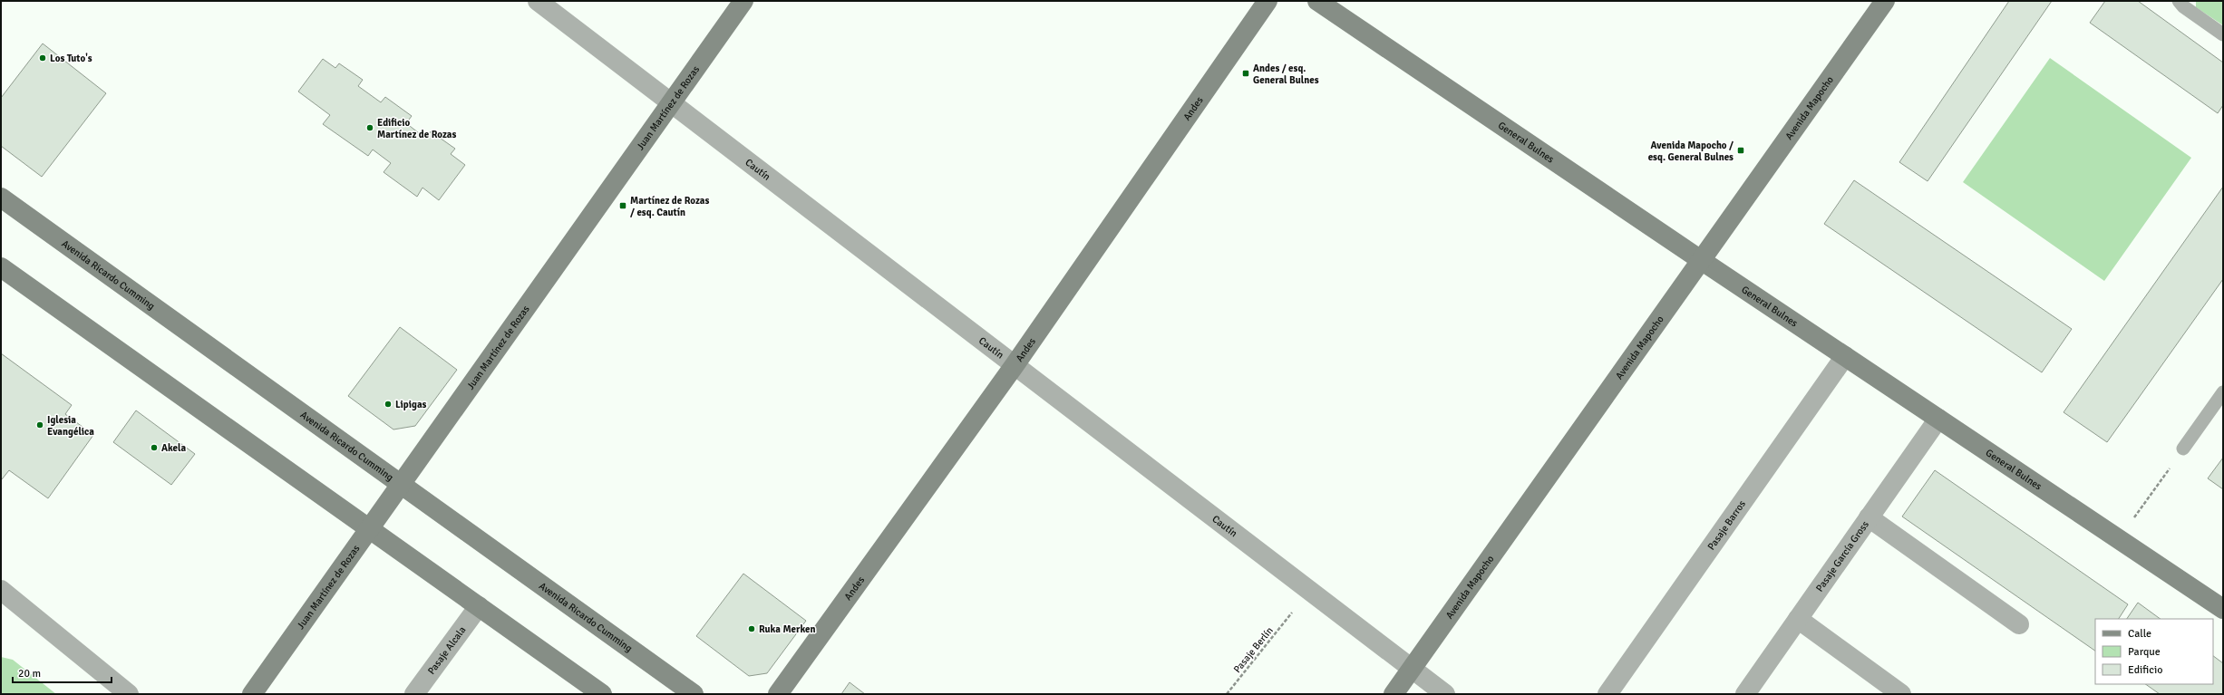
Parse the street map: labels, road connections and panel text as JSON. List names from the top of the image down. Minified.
{"streets":{"street":["Juan Martínez de Rozas","Andes","Avenida Mapocho","General Bulnes","Cautín","Avenida Ricardo Cumming","Pasaje Barros","Pasaje García Gross","Pasaje Alcala"],"path":["Pasaje Berlín"]},"crossings":[["Juan Martínez de Rozas","Cautín"],["Juan Martínez de Rozas","Avenida Ricardo Cumming"],["Andes","Cautín"],["Avenida Mapocho","General Bulnes"],["Avenida Mapocho","Cautín"],["General Bulnes","Pasaje Barros"],["General Bulnes","Pasaje García Gross"]],"places":{"other":["Los Tuto's","Edificio Martínez de Rozas","Lipigas","Iglesia Evangélica","Akela","Ruka Merken"],"transit":["Andes / esq. General Bulnes","Avenida Mapocho / esq. General Bulnes","Martínez de Rozas / esq. Cautín"]},"legend":["Calle","Parque","Edificio"],"scale_bar":"20 m"}
